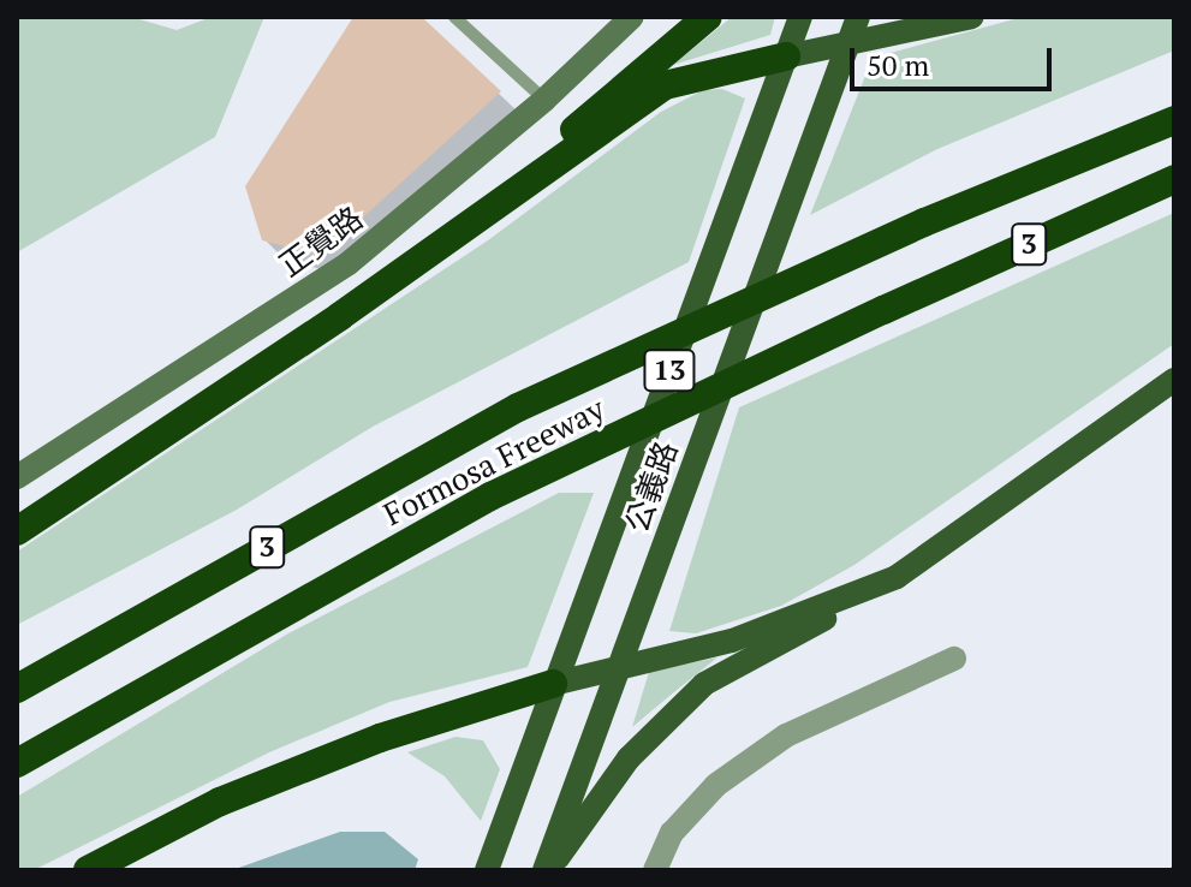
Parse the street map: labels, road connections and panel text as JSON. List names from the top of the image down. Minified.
{"streets":{"highway":["3","Formosa Freeway"],"main road":["13","公義路"],"street":["正覺路"]},"scale_bar":"50 m"}
